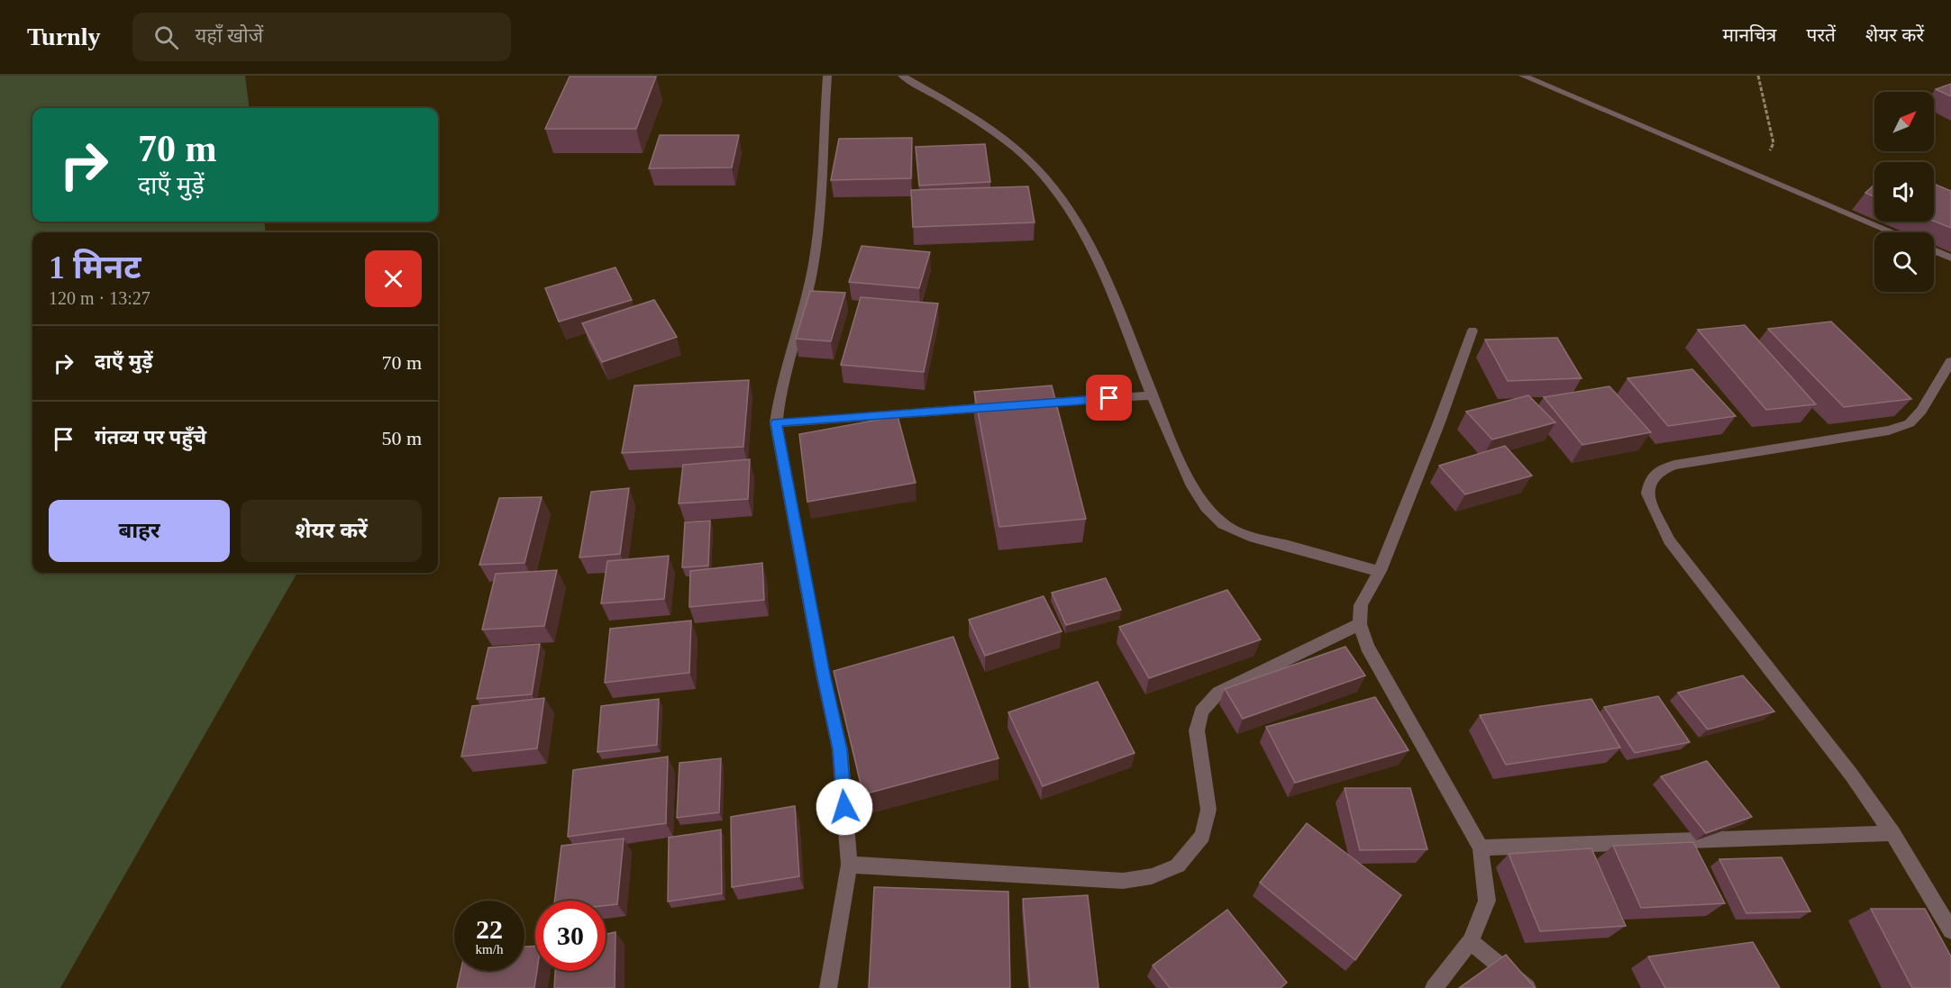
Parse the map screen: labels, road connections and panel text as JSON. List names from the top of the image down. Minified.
{"north":"top right","page":{"header":"Turnly","search":"यहाँ खोजें","nav":["मानचित्र","परतें","शेयर करें"],"turn":["70 m","दाएँ मुड़ें"],"heading":["1 मिनट","120 m · 13:27"],"list":[{"name":"दाएँ मुड़ें","value":"70 m"},{"name":"गंतव्य पर पहुँचे","value":"50 m"}],"buttons":["बाहर","शेयर करें"],"speed":"22 km/h","limit":"30"}}
